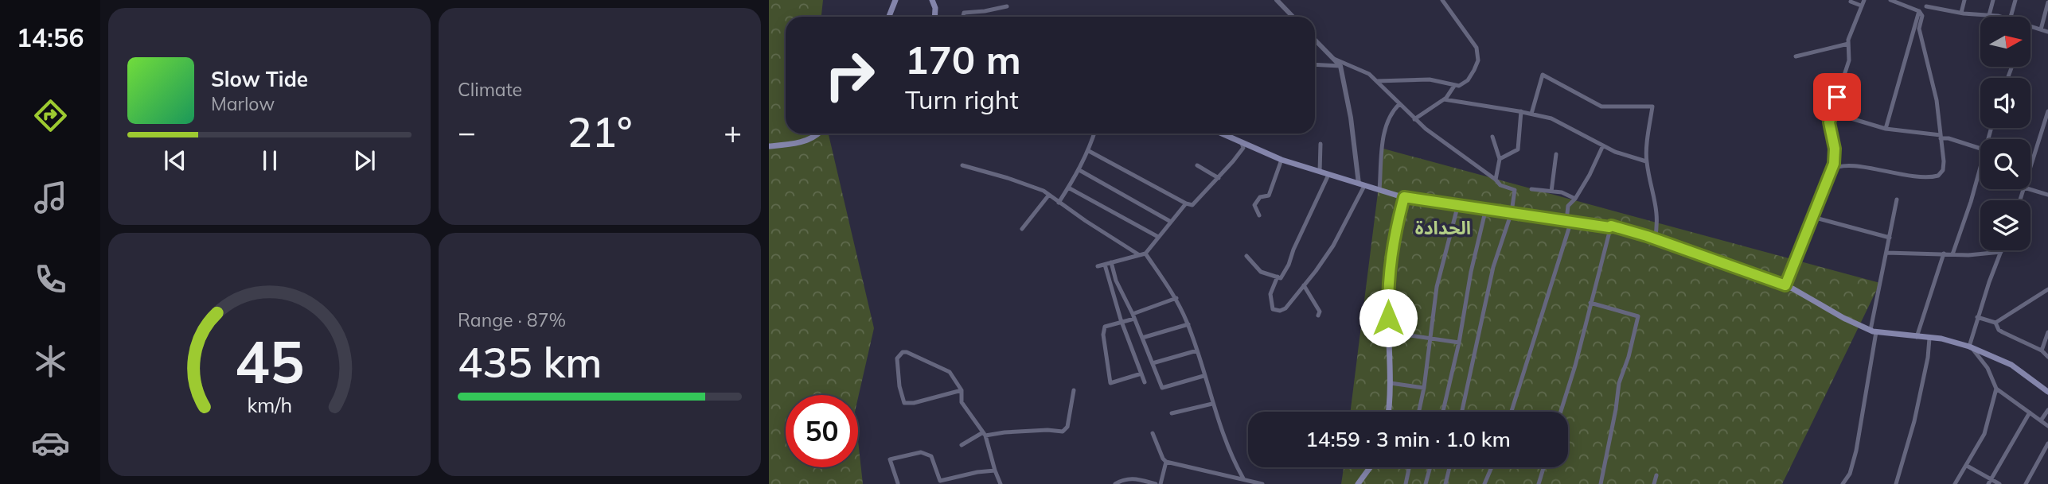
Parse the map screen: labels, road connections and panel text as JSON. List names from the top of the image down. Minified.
{"districts":["الحدادة"],"north":"right","page":{"tabs":"14:56","tile":["Climate",["Range · 87%","435 km"]],"turn":["170 m","Turn right"],"song":["Slow Tide","Marlow"],"heat":["−","21°","+"],"limit":"50","trip":"14:59 · 3 min · 1.0 km","gauge":["45","km/h"]}}
